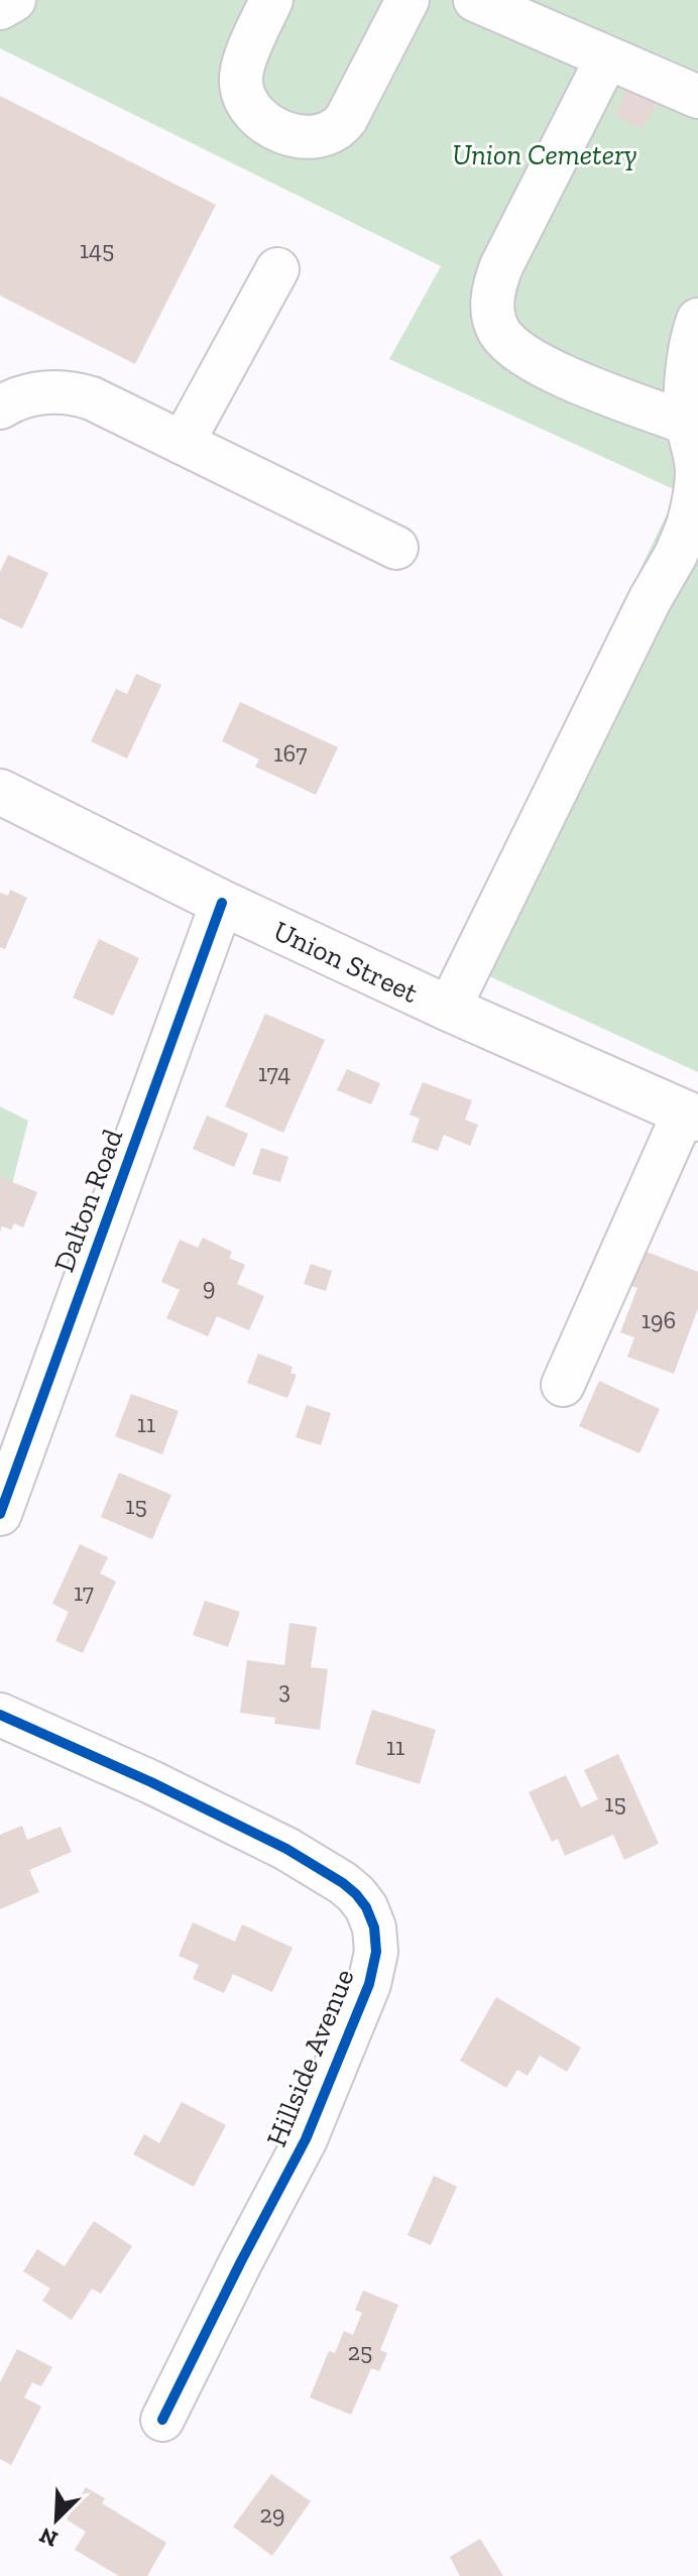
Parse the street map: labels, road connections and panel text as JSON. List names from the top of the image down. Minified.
{"streets":{"main road":["Union Street"],"street":["Dalton Road","Hillside Avenue"]},"crossings":[["Union Street","Dalton Road"]],"parks":["Union Cemetery"],"house_numbers":["145","167","174","9","196","11","15","17","3","11","15","25","29"],"north":"bottom left"}
